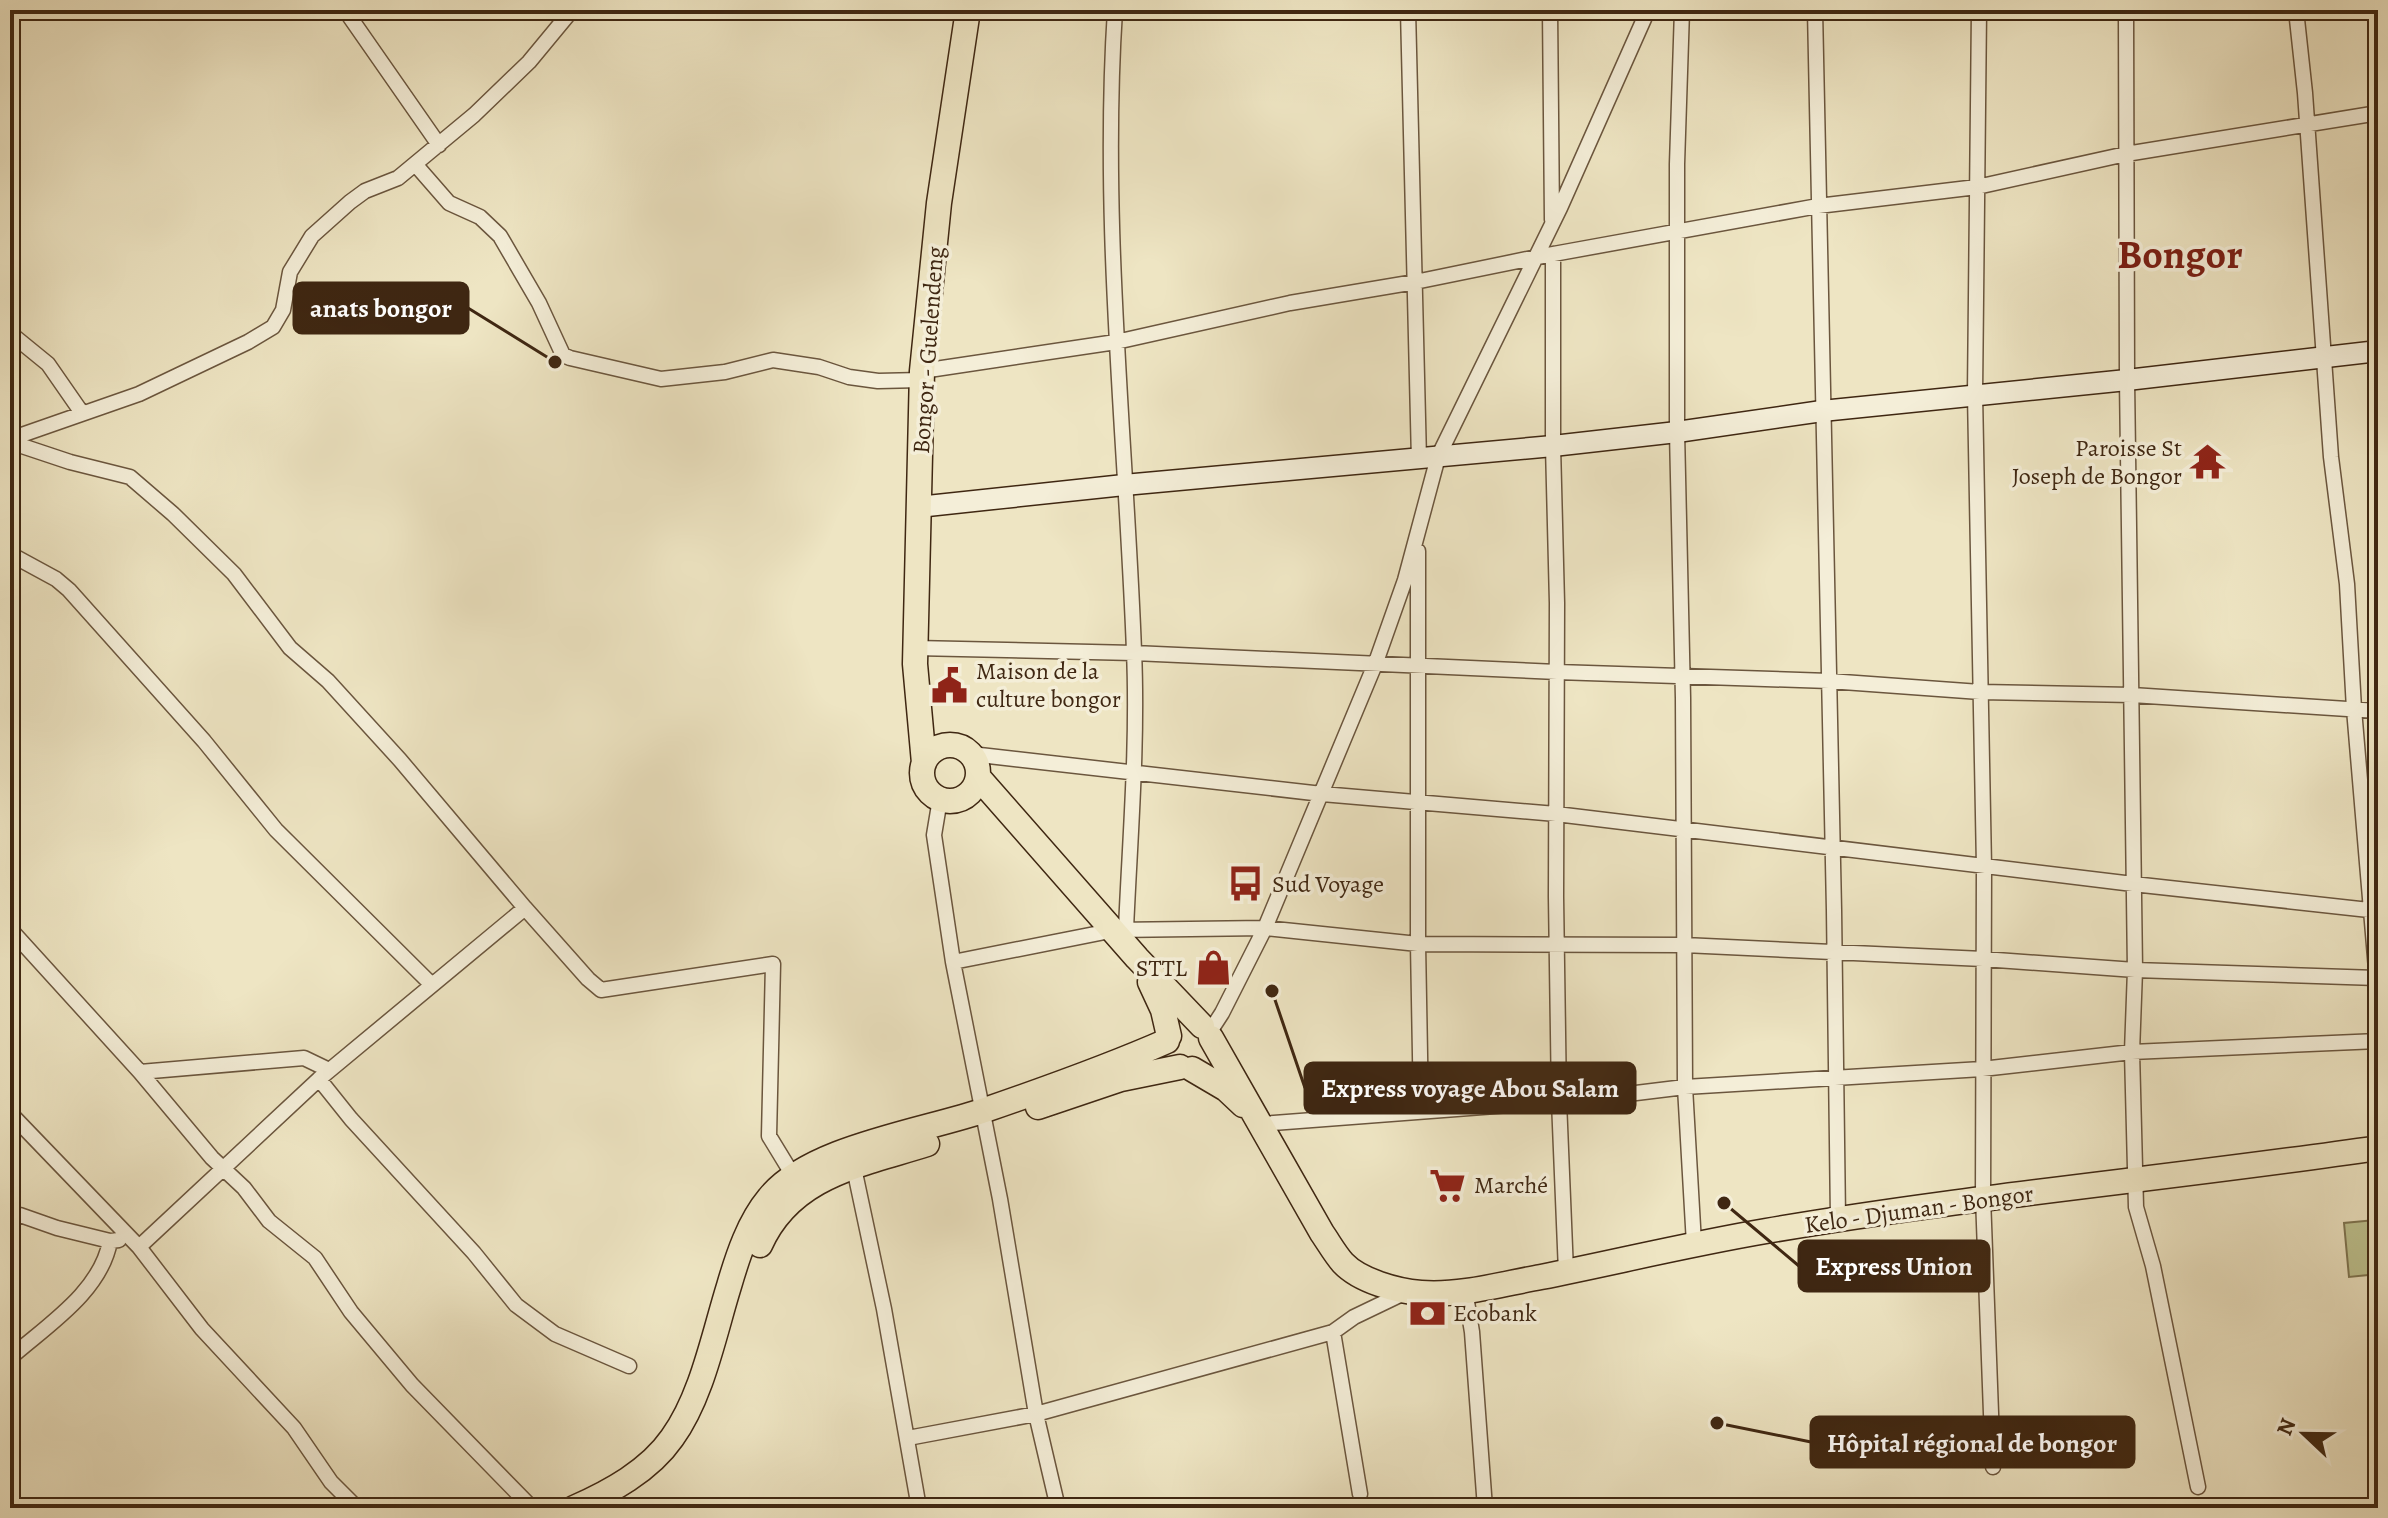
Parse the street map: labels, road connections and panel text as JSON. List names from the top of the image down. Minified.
{"streets":{"highway":["Bongor - Guelendeng","Kelo - Djuman - Bongor"]},"crossings":[["Bongor - Guelendeng","Kelo - Djuman - Bongor"]],"districts":["Bongor"],"places":{"other":["anats bongor","Express voyage Abou Salam","Express Union","Hôpital régional de bongor"],"temple":["Paroisse St Joseph de Bongor"],"public building":["Maison de la culture bongor"],"bus stop":["Sud Voyage"],"shop":["STTL"],"supermarket":["Marché"],"bank":["Ecobank"]},"north":"left"}
